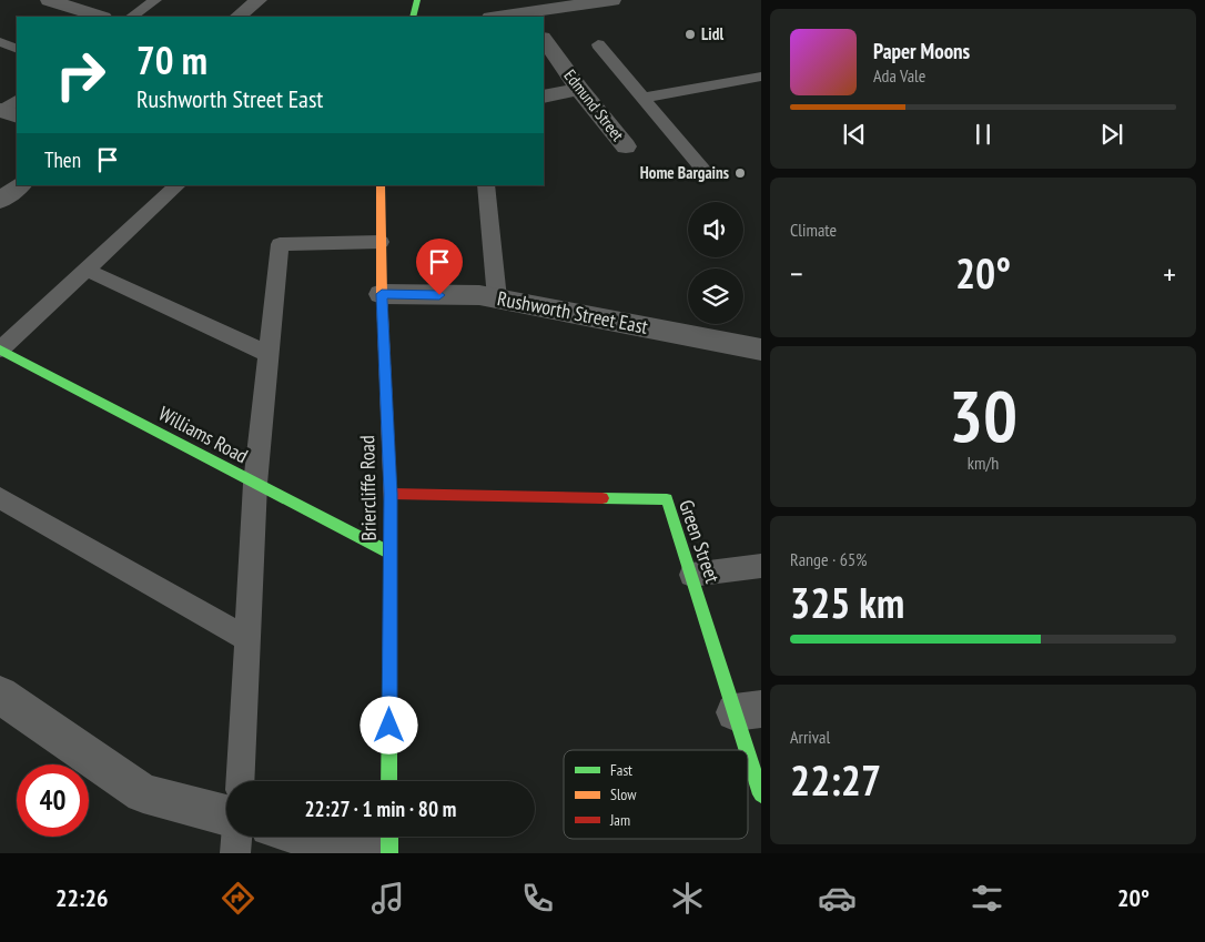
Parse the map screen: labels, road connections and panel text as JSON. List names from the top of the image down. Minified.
{"streets":{"street":["Edmund Street","Rushworth Street East","Williams Road","Briercliffe Road","Green Street"]},"crossings":[["Rushworth Street East","Briercliffe Road"],["Williams Road","Briercliffe Road"],["Briercliffe Road","Green Street"]],"places":["Lidl","Home Bargains"],"legend":["Fast","Slow","Jam"],"page":{"turn":["70 m","Rushworth Street East"],"song":["Paper Moons","Ada Vale"],"then":"Then","tile":["Climate",["30","km/h"],["Range · 65%","325 km"],["Arrival","22:27"]],"heat":["−","20°","+"],"limit":"40","trip":"22:27 · 1 min · 80 m","tabs":["22:26","20°"]}}
